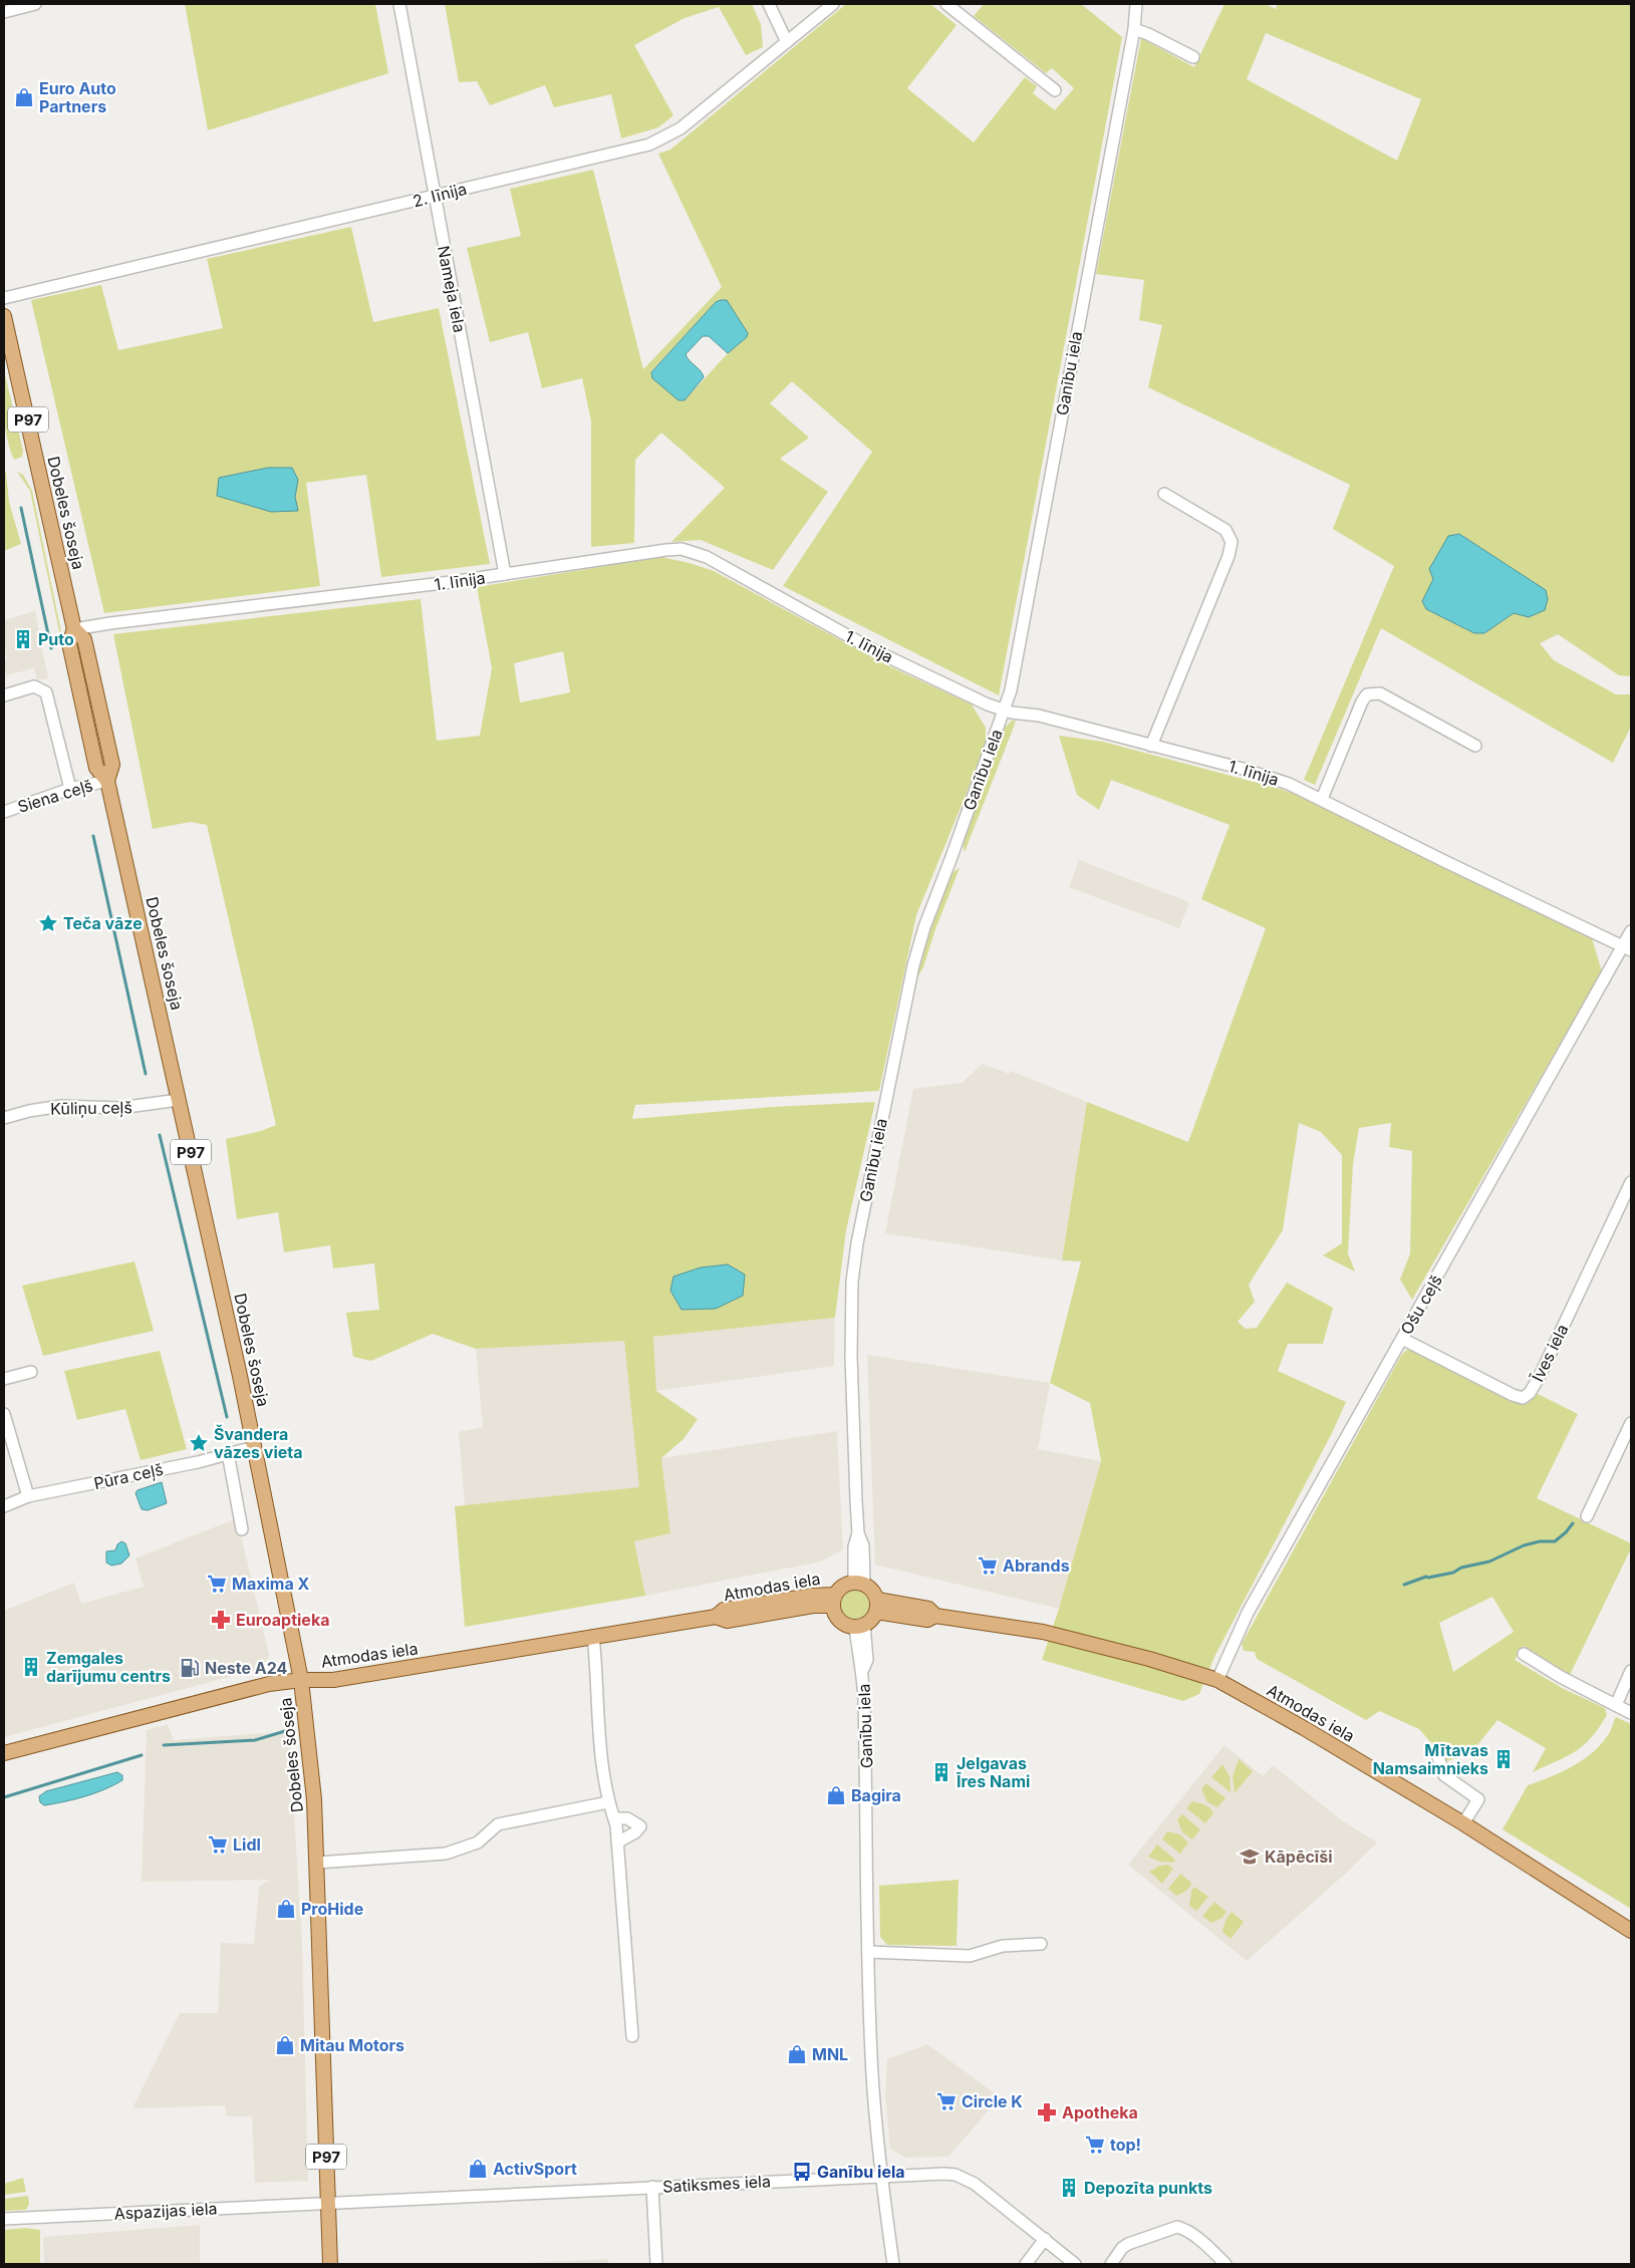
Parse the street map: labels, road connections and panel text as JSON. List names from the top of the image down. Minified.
{"streets":{"main road":["P97","Dobeles šoseja","Atmodas iela"],"street":["2. līnija","Nameja iela","Ganību iela","1. līnija","Siena ceļš","Kūliņu ceļš","Ošu ceļš","Īves iela","Pūra ceļš","Satiksmes iela","Aspazijas iela"]},"crossings":[["2. līnija","Nameja iela"],["Nameja iela","1. līnija"],["Ganību iela","1. līnija"],["Ganību iela","Atmodas iela"],["Ganību iela","Satiksmes iela"],["Dobeles šoseja","1. līnija"],["Dobeles šoseja","Siena ceļš"],["Dobeles šoseja","Kūliņu ceļš"],["Dobeles šoseja","Pūra ceļš"],["Dobeles šoseja","Atmodas iela"],["Dobeles šoseja","Satiksmes iela"],["Dobeles šoseja","Aspazijas iela"],["1. līnija","Ošu ceļš"],["Ošu ceļš","Īves iela"],["Ošu ceļš","Atmodas iela"],["Satiksmes iela","Aspazijas iela"]],"places":{"shop":["Euro Auto Partners","Bagira","ProHide","Mitau Motors","MNL","ActivSport"],"building":["Puto","Zemgales darījumu centrs","Mītavas Namsaimnieks","Jelgavas Īres Nami","Depozīta punkts"],"place":["Teča vāze","Švandera vāzes vieta"],"supermarket":["Abrands","Maxima X","Lidl","Circle K","top!"],"pharmacy":["Euroaptieka","Apotheka"],"fuel station":["Neste A24"],"school or university":["Kāpēcīši"],"bus stop":["Ganību iela"]}}
